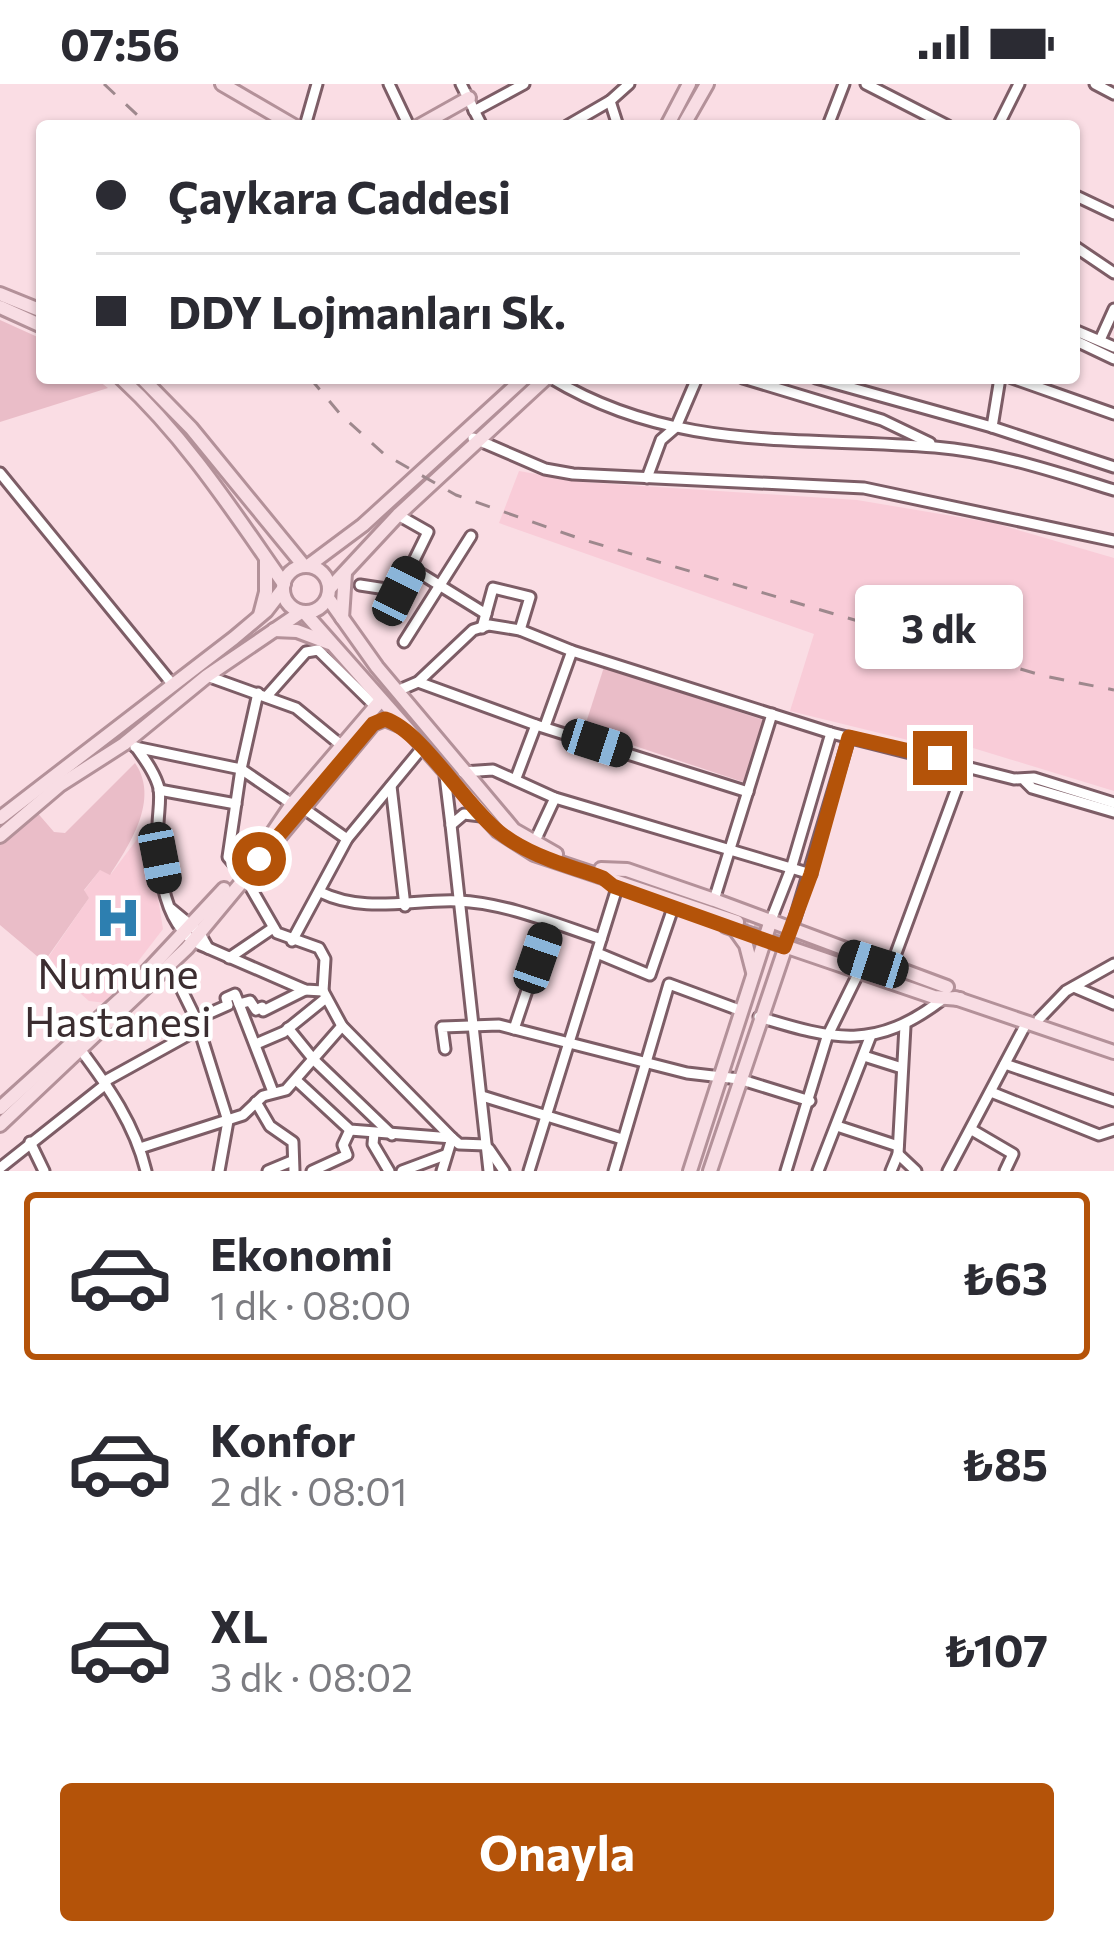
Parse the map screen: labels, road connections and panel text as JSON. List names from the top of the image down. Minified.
{"places":{"hospital":["Numune Hastanesi"]},"page":{"status":"07:56","banner":["Çaykara Caddesi","DDY Lojmanları Sk."],"bubble":"3 dk","list":[{"name":"Ekonomi","note":"1 dk · 08:00","value":"₺63"},{"name":"Konfor","note":"2 dk · 08:01","value":"₺85"},{"name":"XL","note":"3 dk · 08:02","value":"₺107"}],"buttons":"Onayla"}}
